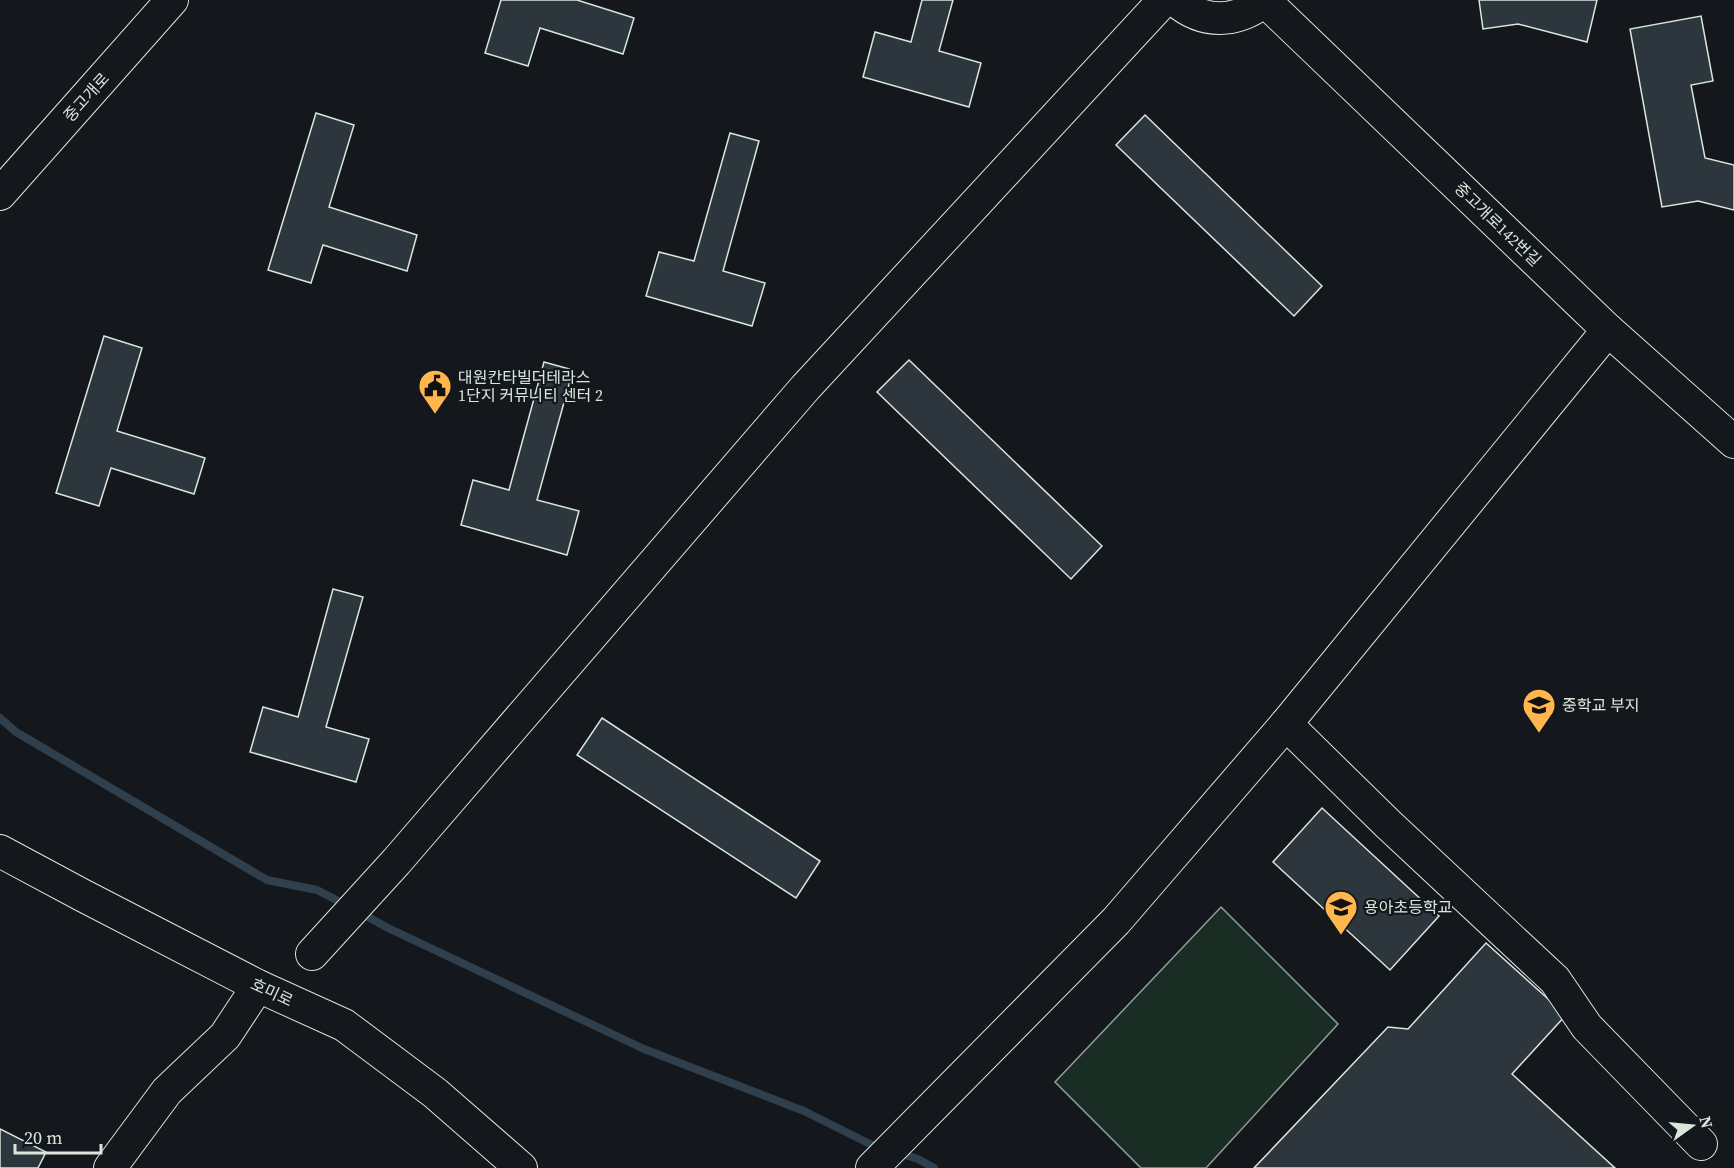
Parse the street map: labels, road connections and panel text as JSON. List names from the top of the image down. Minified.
{"streets":{"street":["중고개로","중고개로142번길","호미로"]},"places":{"public building":["대원칸타빌더테라스 1단지 커뮤니티 센터 2"],"school or university":["중학교 부지","용아초등학교"]},"scale_bar":"20 m","north":"right"}
